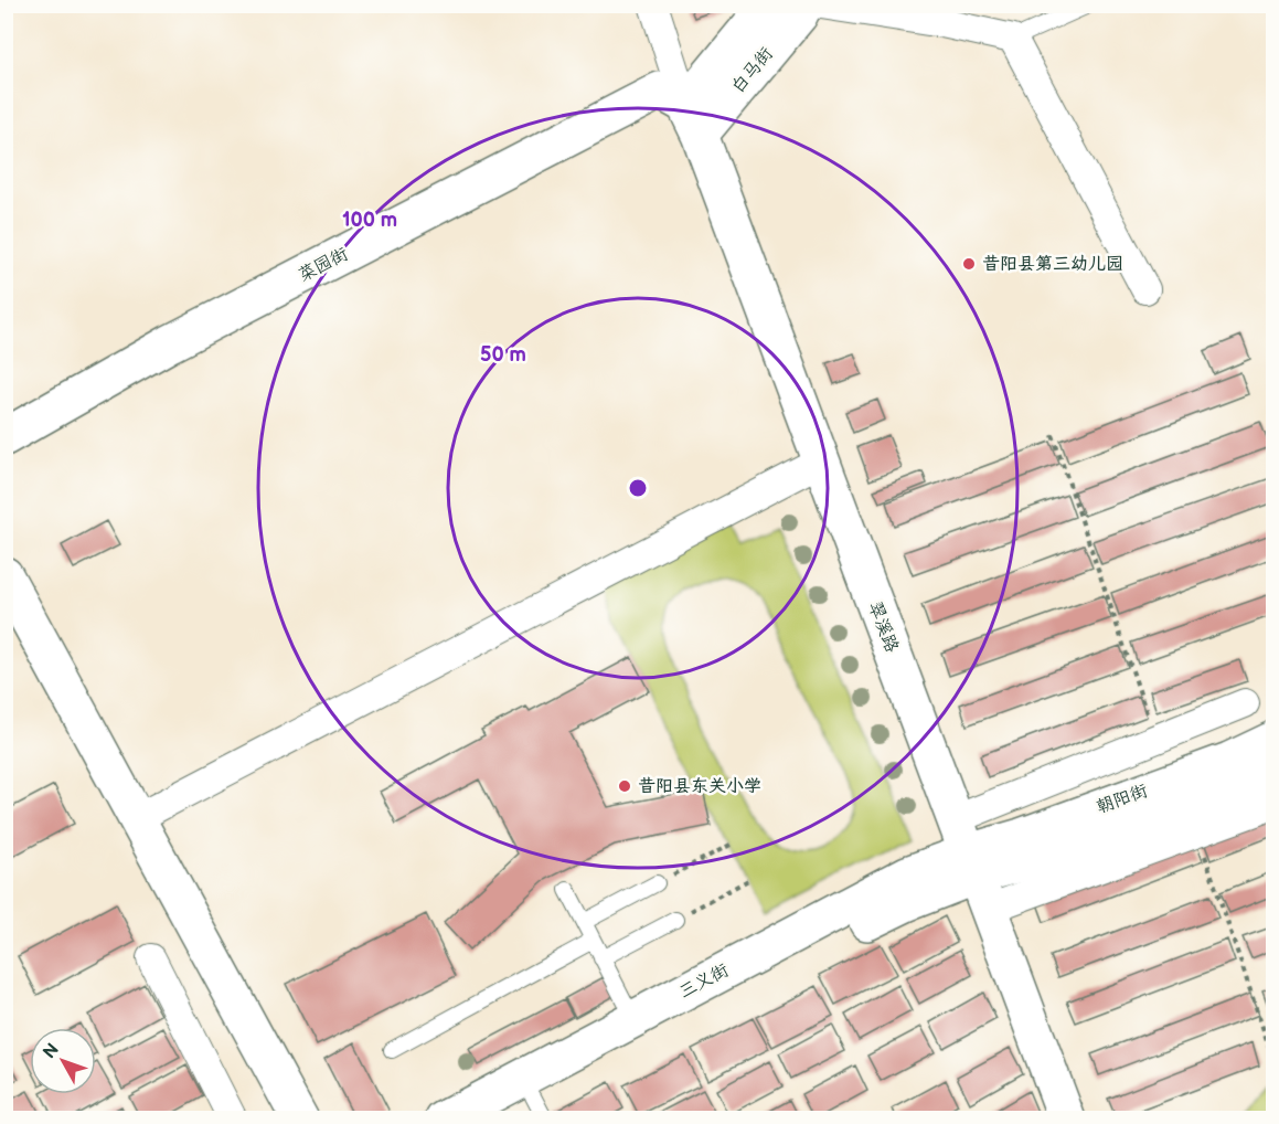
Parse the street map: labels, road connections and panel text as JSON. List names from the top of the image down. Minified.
{"streets":{"street":["白马街","菜园街","翠溪路","朝阳街","三义街"]},"crossings":[["白马街","菜园街"],["白马街","翠溪路"],["菜园街","翠溪路"],["翠溪路","朝阳街"],["翠溪路","三义街"],["朝阳街","三义街"]],"places":["昔阳县第三幼儿园","昔阳县东关小学"],"north":"top left","rings":["100 m","50 m"]}
